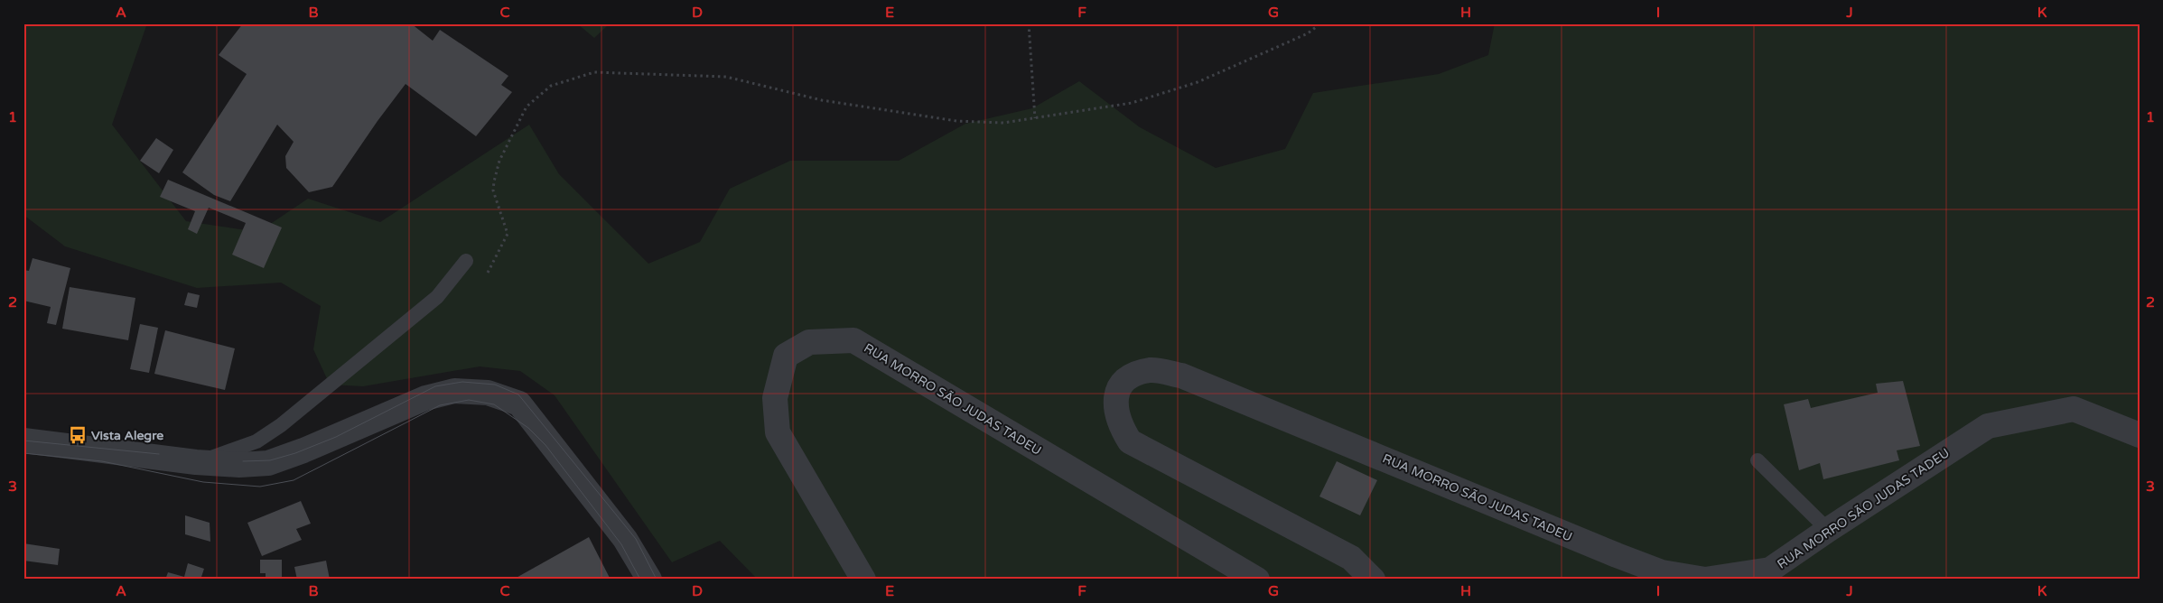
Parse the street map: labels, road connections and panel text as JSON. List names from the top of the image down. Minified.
{"streets":{"street":["RUA MORRO SÃO JUDAS TADEU"]},"places":{"bus stop":["Vista Alegre"]},"grid":{"columns":["A","B","C","D","E","F","G","H","I","J","K"],"rows":["1","2","3"]}}
